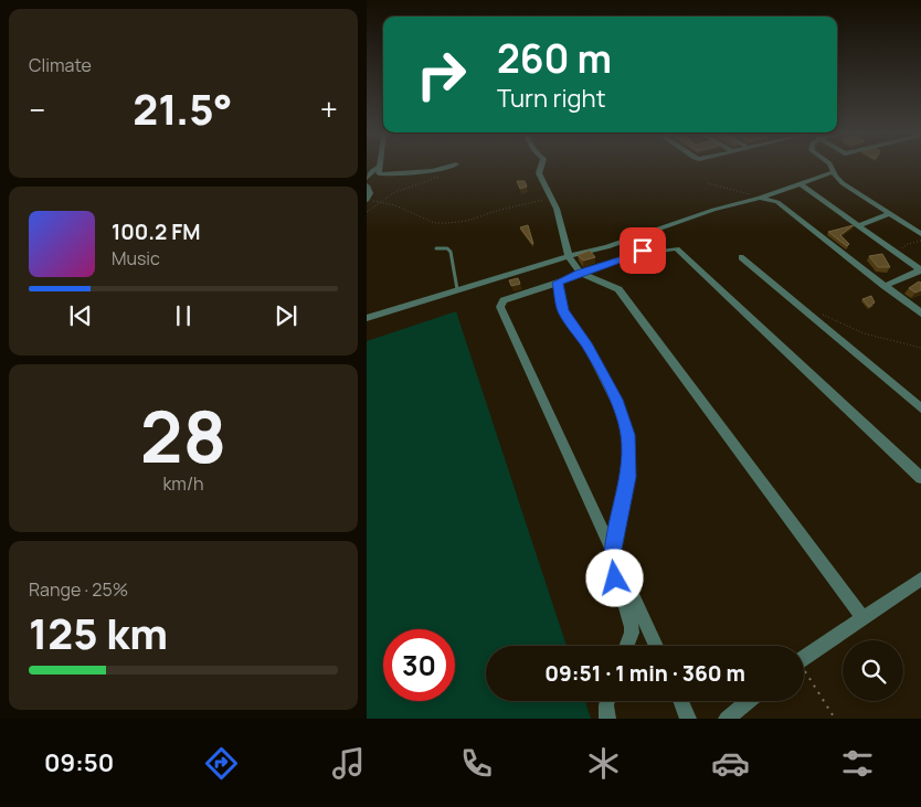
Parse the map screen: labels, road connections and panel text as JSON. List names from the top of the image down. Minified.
{"page":{"tile":["Climate",["28","km/h"],["Range · 25%","125 km"]],"turn":["260 m","Turn right"],"heat":["−","21.5°","+"],"song":["100.2 FM","Music"],"limit":"30","trip":"09:51 · 1 min · 360 m","tabs":"09:50"}}
